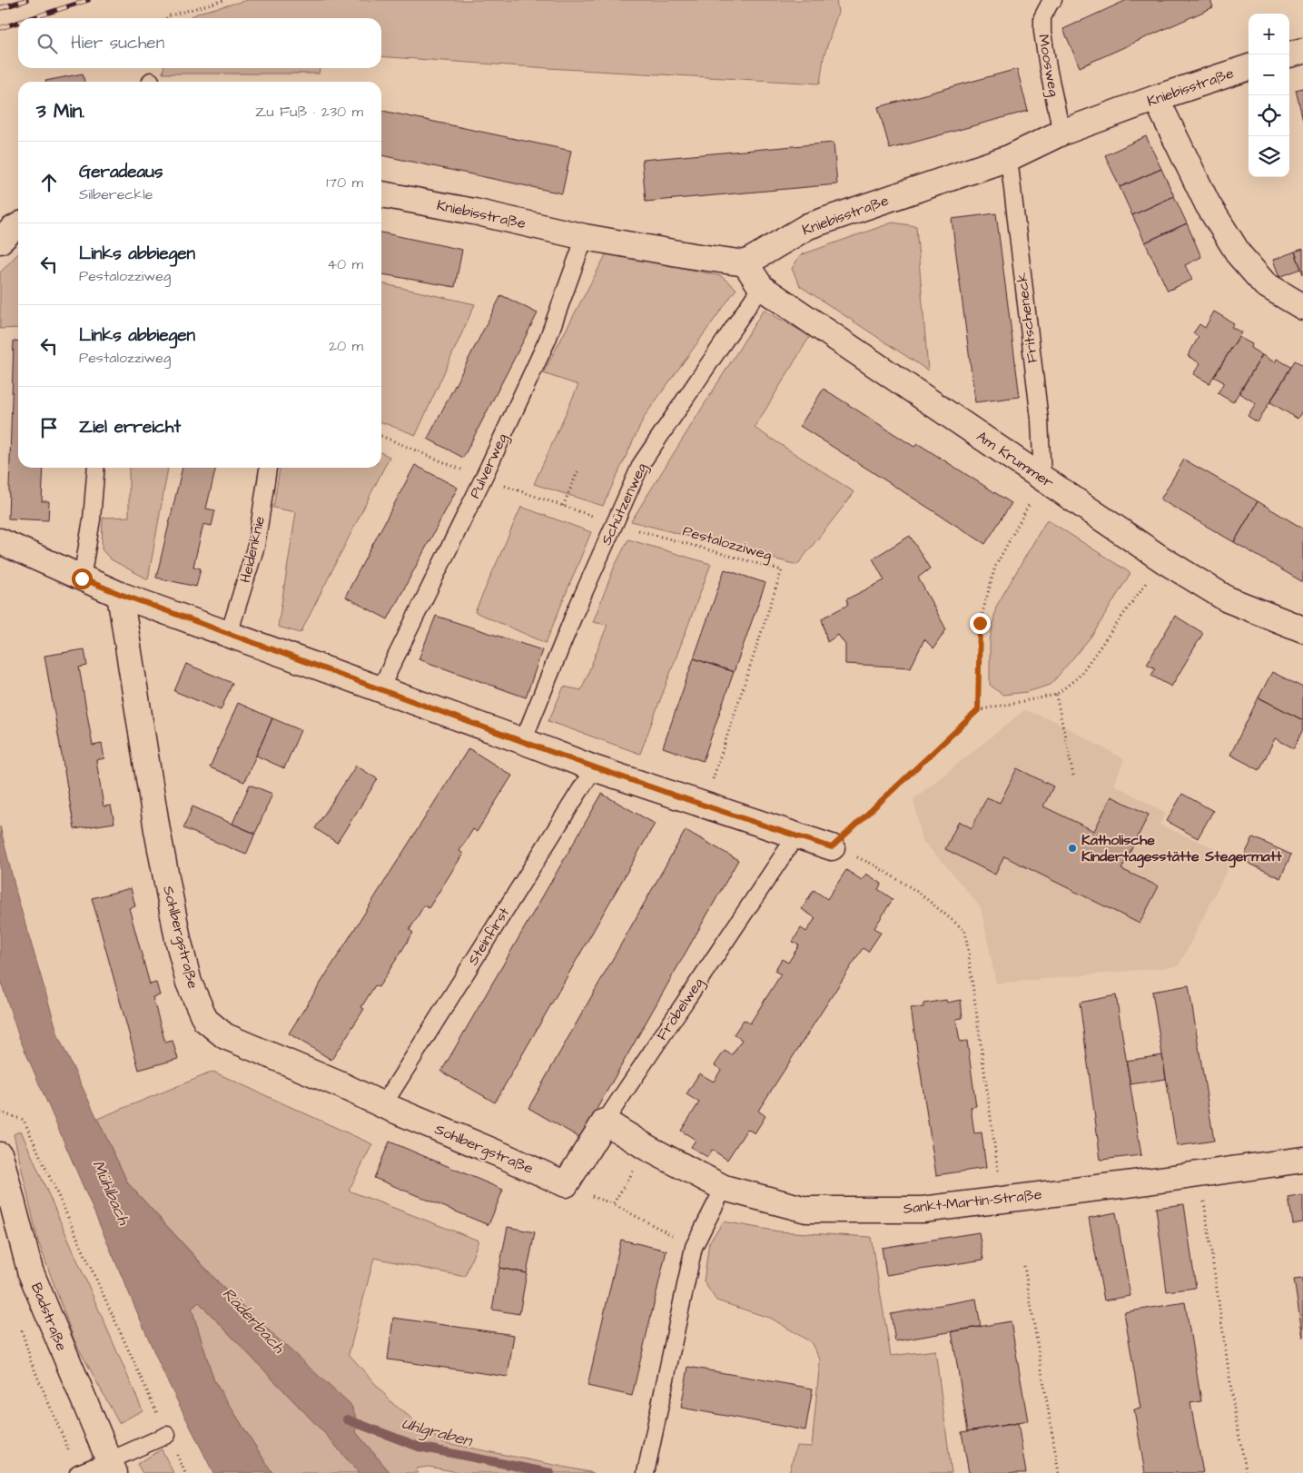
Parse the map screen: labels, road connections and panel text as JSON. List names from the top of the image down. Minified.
{"streets":{"street":["Kniebisstraße","Am Krummer","Sohlbergstraße","Fröbelweg","Sankt-Martin-Straße","Badstraße"],"lane":["Moosweg","Fritscheneck","Pulverweg","Schützenweg","Heidenknie","Steinfirst"],"path":["Pestalozziweg"]},"crossings":[["Moosweg","Kniebisstraße"],["Kniebisstraße","Fritscheneck"],["Kniebisstraße","Am Krummer"],["Kniebisstraße","Pulverweg"],["Fritscheneck","Am Krummer"],["Am Krummer","Schützenweg"],["Pulverweg","Pestalozziweg"],["Schützenweg","Pestalozziweg"],["Steinfirst","Sohlbergstraße"],["Sohlbergstraße","Fröbelweg"],["Fröbelweg","Sankt-Martin-Straße"]],"water":["Mühlbach","Räderbach","Uhlgraben"],"places":["Katholische Kindertagesstätte Stegermatt"],"page":{"map_buttons":["+","−"],"search":"Hier suchen","heading":["3 Min.","Zu Fuß · 230 m"],"list":[["Geradeaus","Silbereckle","170 m"],["Links abbiegen","Pestalozziweg","40 m"],["Links abbiegen","Pestalozziweg","20 m"],"Ziel erreicht"]}}
